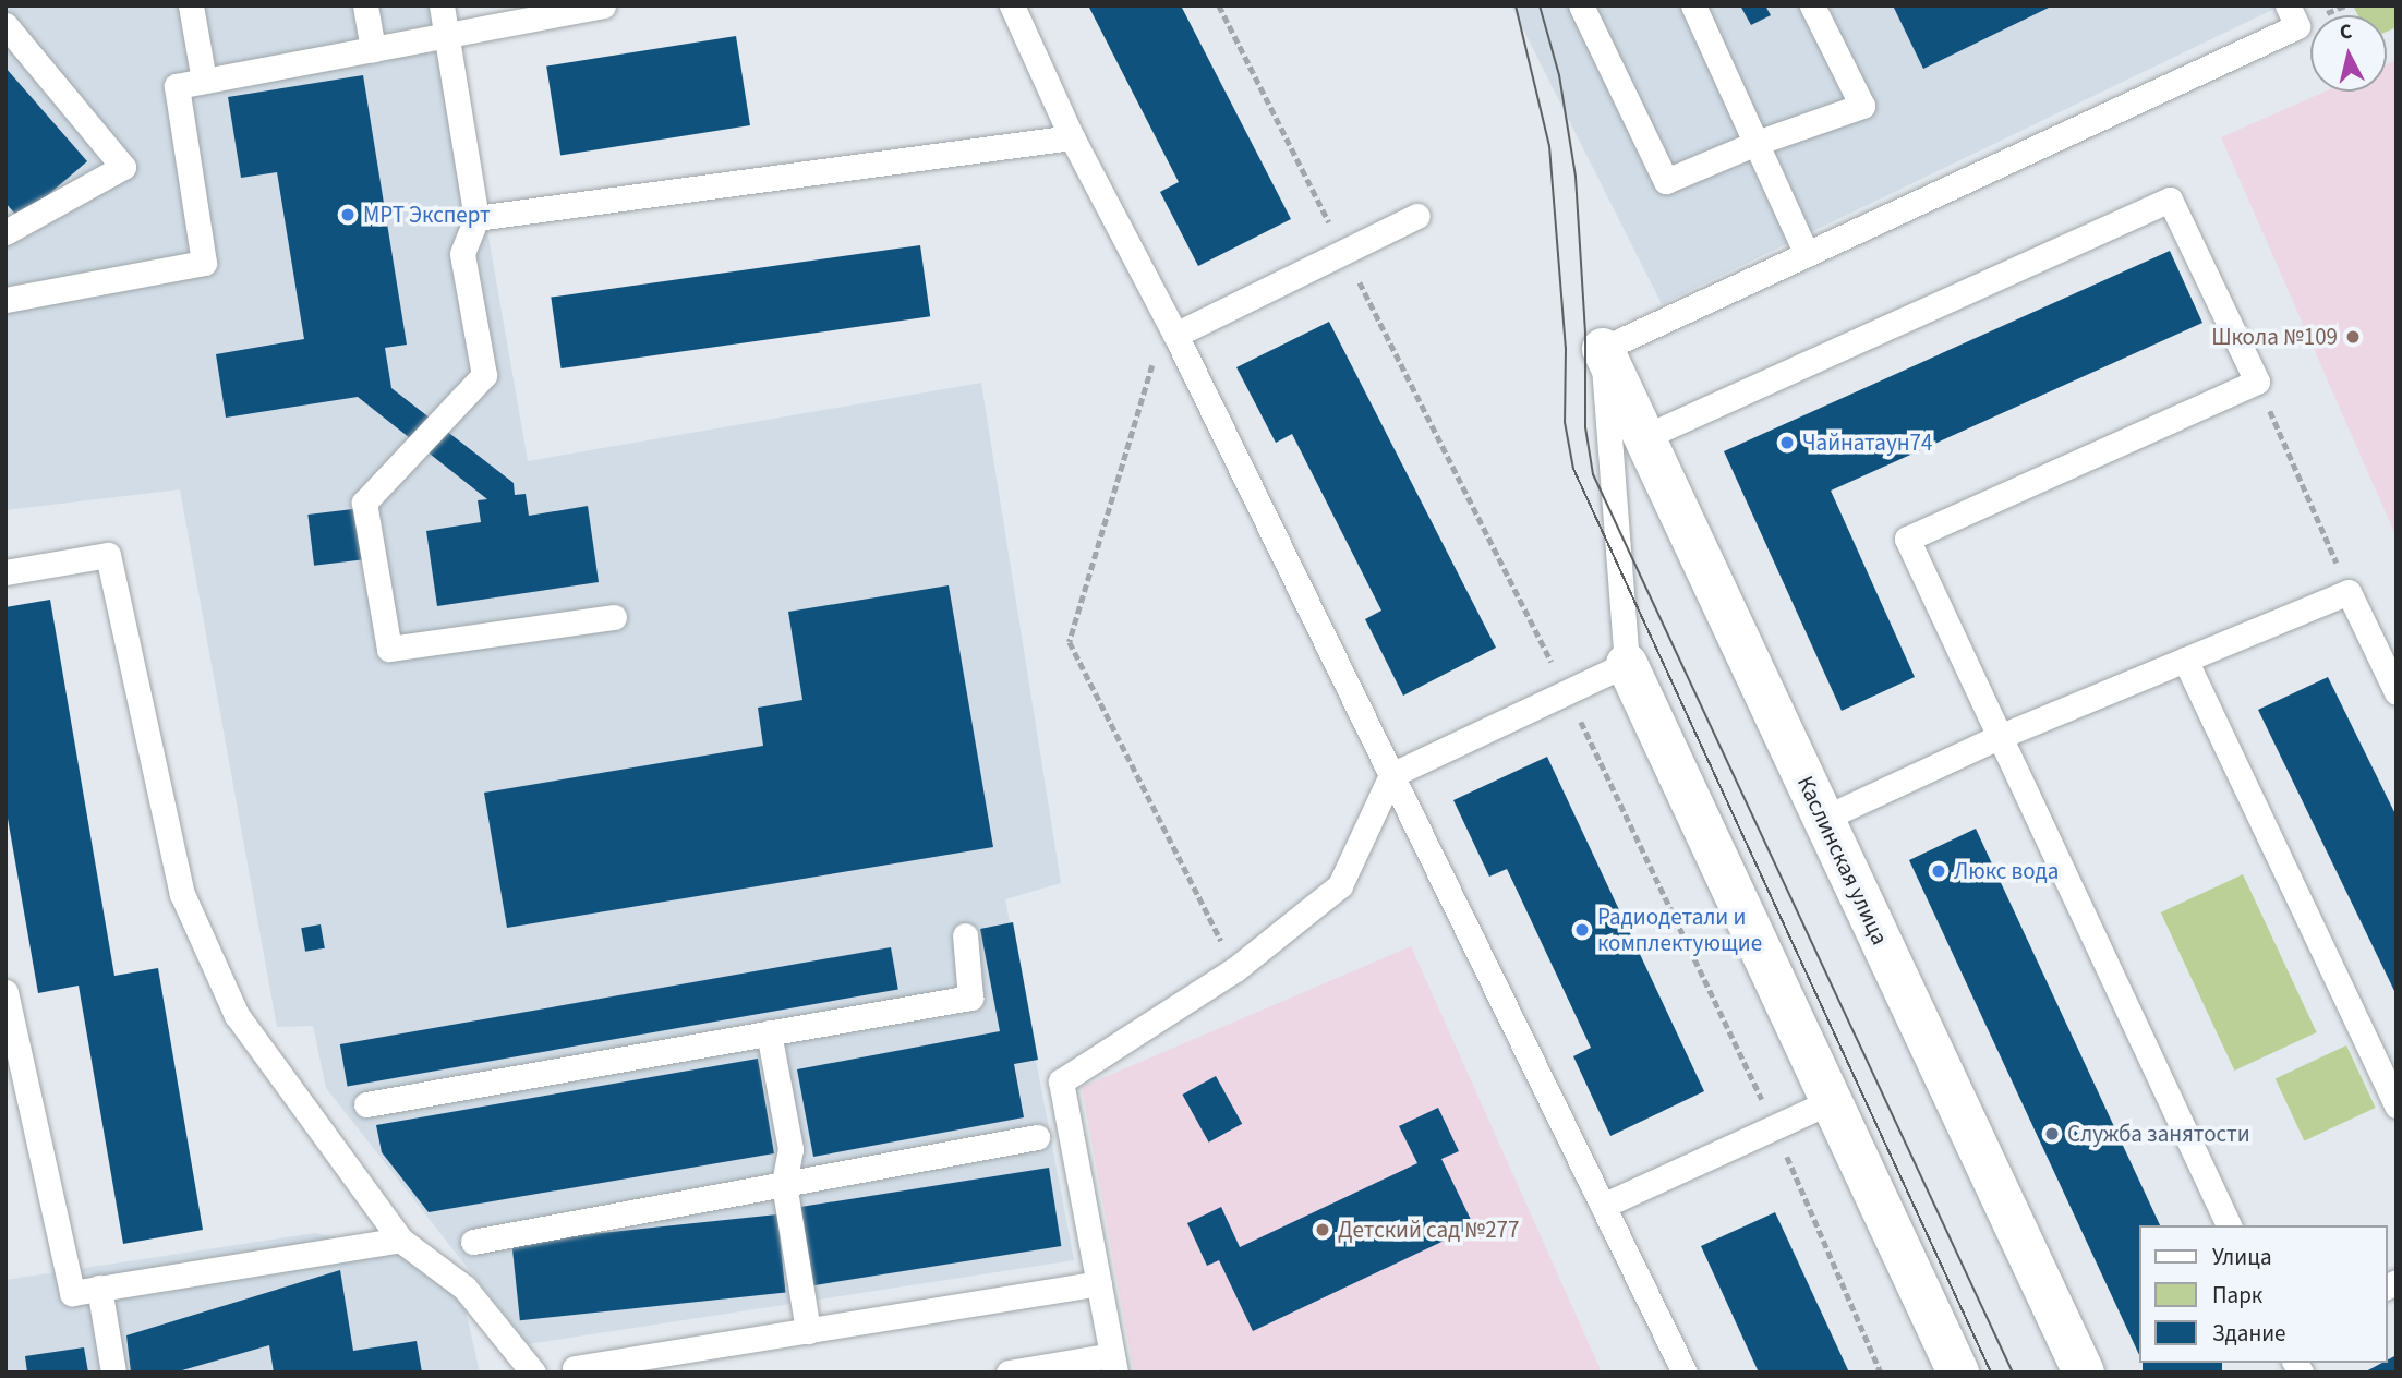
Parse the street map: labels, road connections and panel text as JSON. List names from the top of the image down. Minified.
{"streets":{"main road":["Каслинская улица"]},"places":["МРТ Эксперт","Школа №109","Чайнатаун74","Люкс вода","Радиодетали и комплектующие","Служба занятости","Детский сад №277"],"legend":["Улица","Парк","Здание"],"north":"top"}
